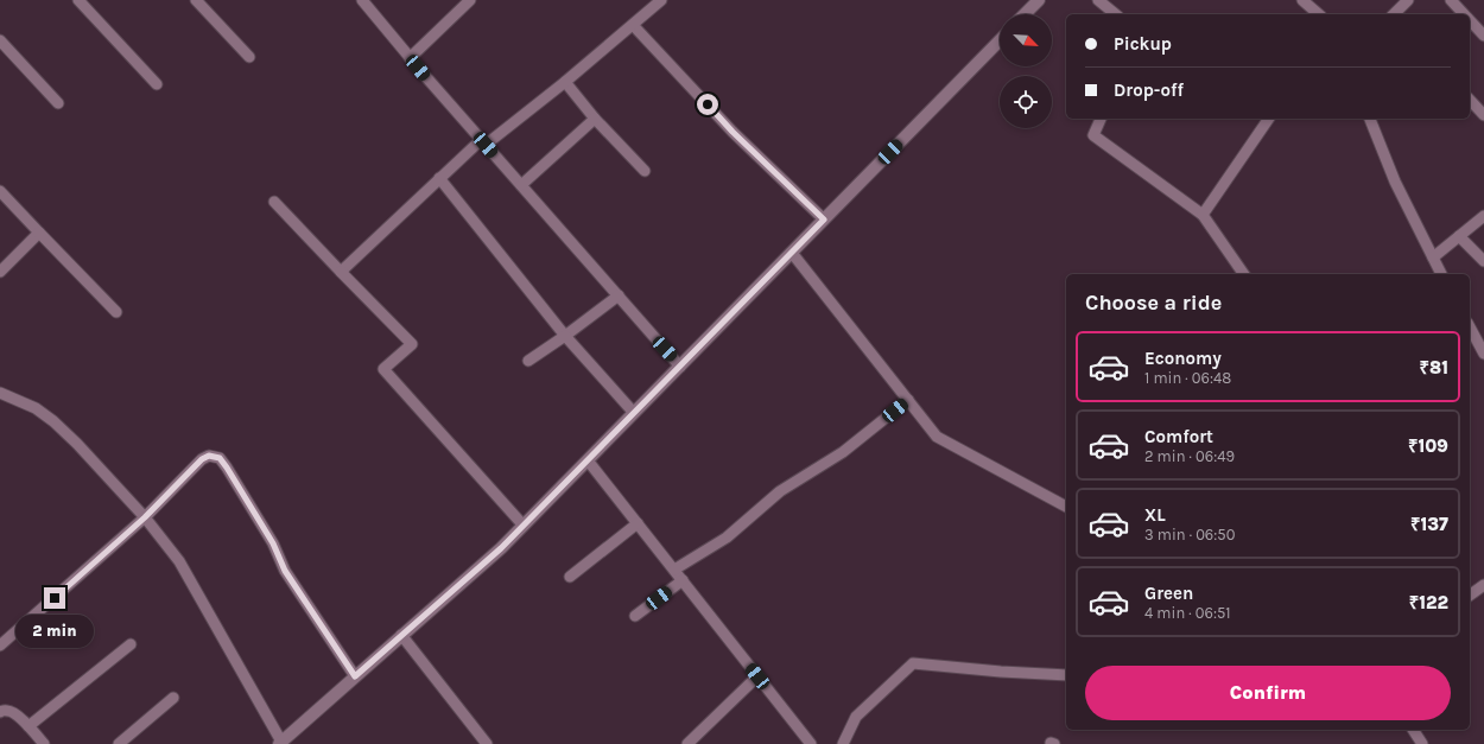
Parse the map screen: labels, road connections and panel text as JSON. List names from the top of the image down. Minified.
{"north":"bottom right","page":{"banner":["Pickup","Drop-off"],"heading":"Choose a ride","list":[{"name":"Economy","note":"1 min · 06:48","value":"₹81"},{"name":"Comfort","note":"2 min · 06:49","value":"₹109"},{"name":"XL","note":"3 min · 06:50","value":"₹137"},{"name":"Green","note":"4 min · 06:51","value":"₹122"}],"bubble":"2 min","buttons":"Confirm"}}
